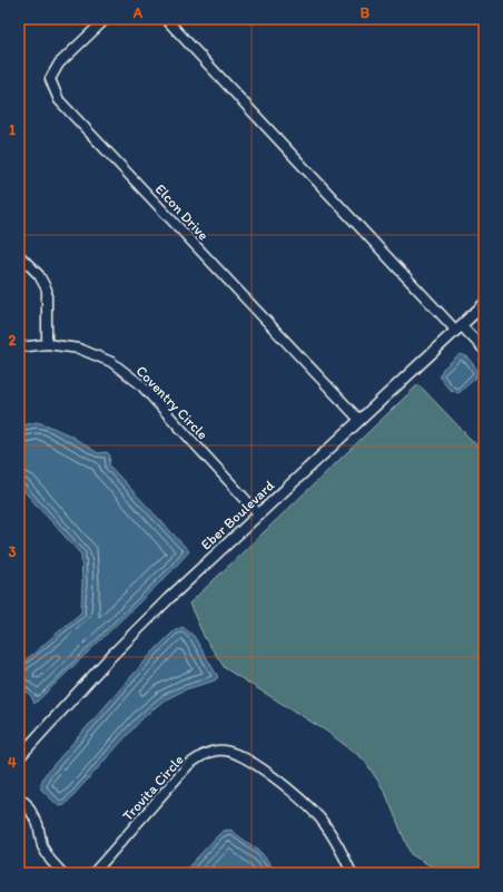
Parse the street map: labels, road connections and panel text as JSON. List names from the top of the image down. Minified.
{"streets":{"street":["Elcon Drive","Coventry Circle","Eber Boulevard","Trovita Circle"]},"crossings":[["Elcon Drive","Eber Boulevard"],["Coventry Circle","Eber Boulevard"]],"grid":{"columns":["A","B"],"rows":["1","2","3","4"]}}
